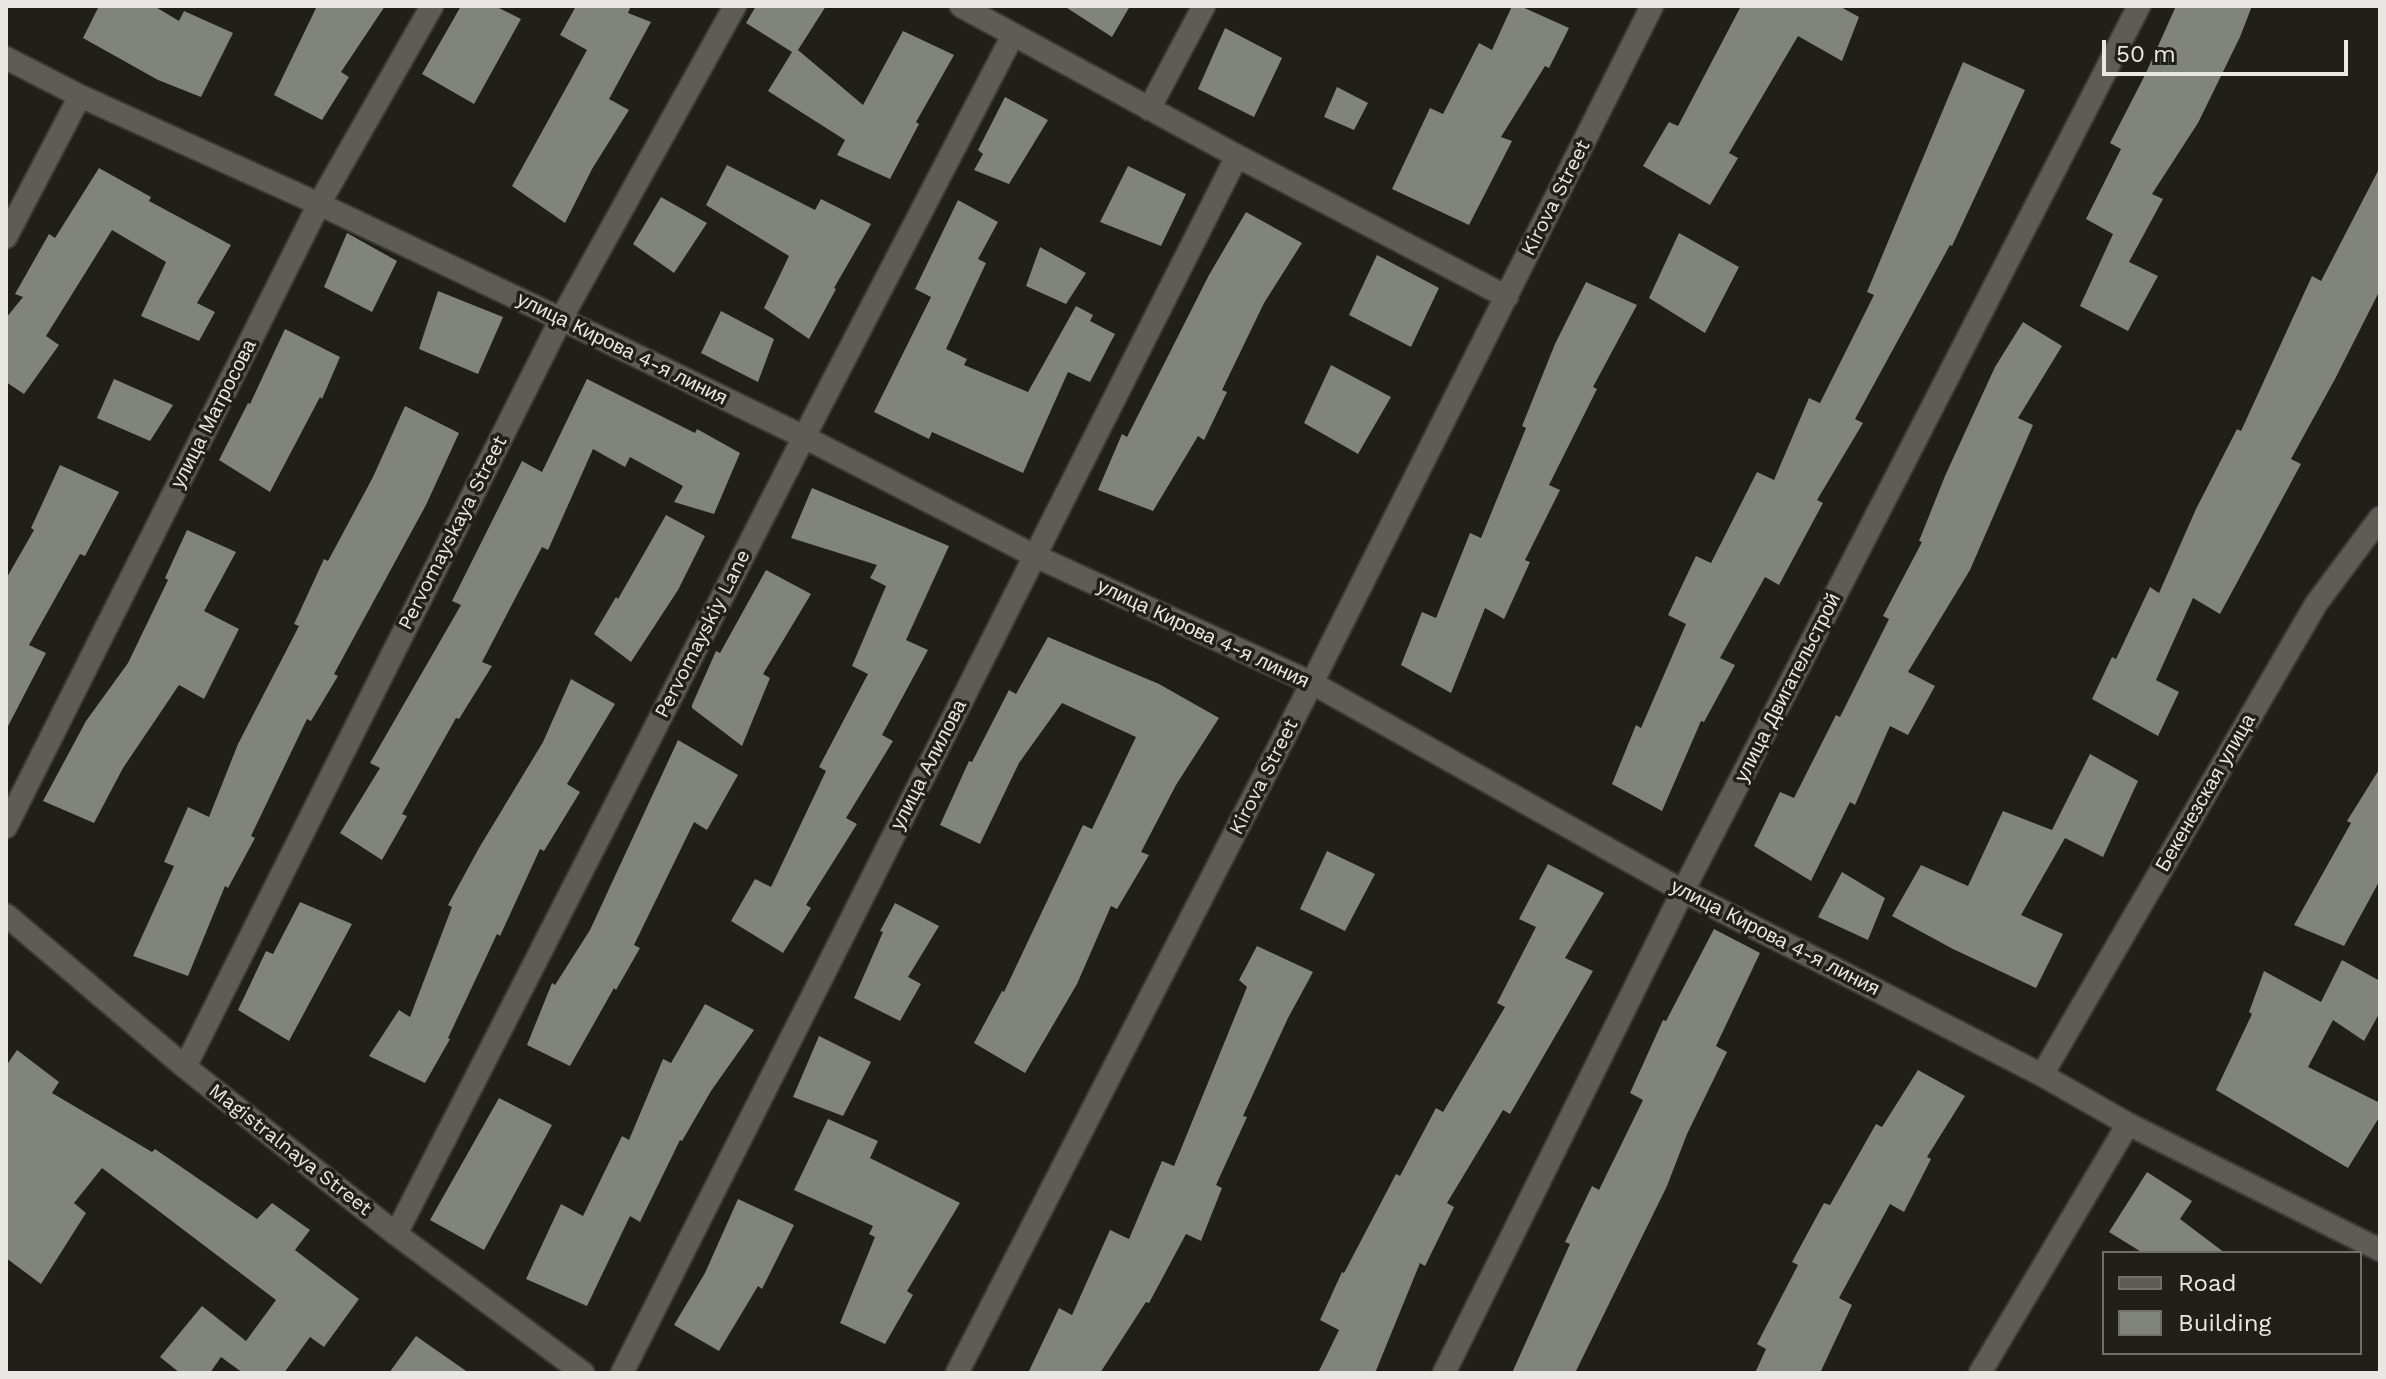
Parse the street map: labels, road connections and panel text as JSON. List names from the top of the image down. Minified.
{"streets":{"street":["Kirova Street","улица Кирова 4-я линия","улица Матросова","Pervomayskaya Street","Pervomayskiy Lane","улица Двигательстрой","улица Алилова","Бекенезская улица","Magistralnaya Street"]},"crossings":[["Kirova Street","улица Кирова 4-я линия"],["улица Кирова 4-я линия","улица Матросова"],["улица Кирова 4-я линия","Pervomayskaya Street"],["улица Кирова 4-я линия","Pervomayskiy Lane"],["улица Кирова 4-я линия","улица Двигательстрой"],["улица Кирова 4-я линия","улица Алилова"],["улица Кирова 4-я линия","Бекенезская улица"],["Pervomayskaya Street","Magistralnaya Street"],["Pervomayskiy Lane","Magistralnaya Street"]],"legend":["Road","Building"],"scale_bar":"50 m"}
